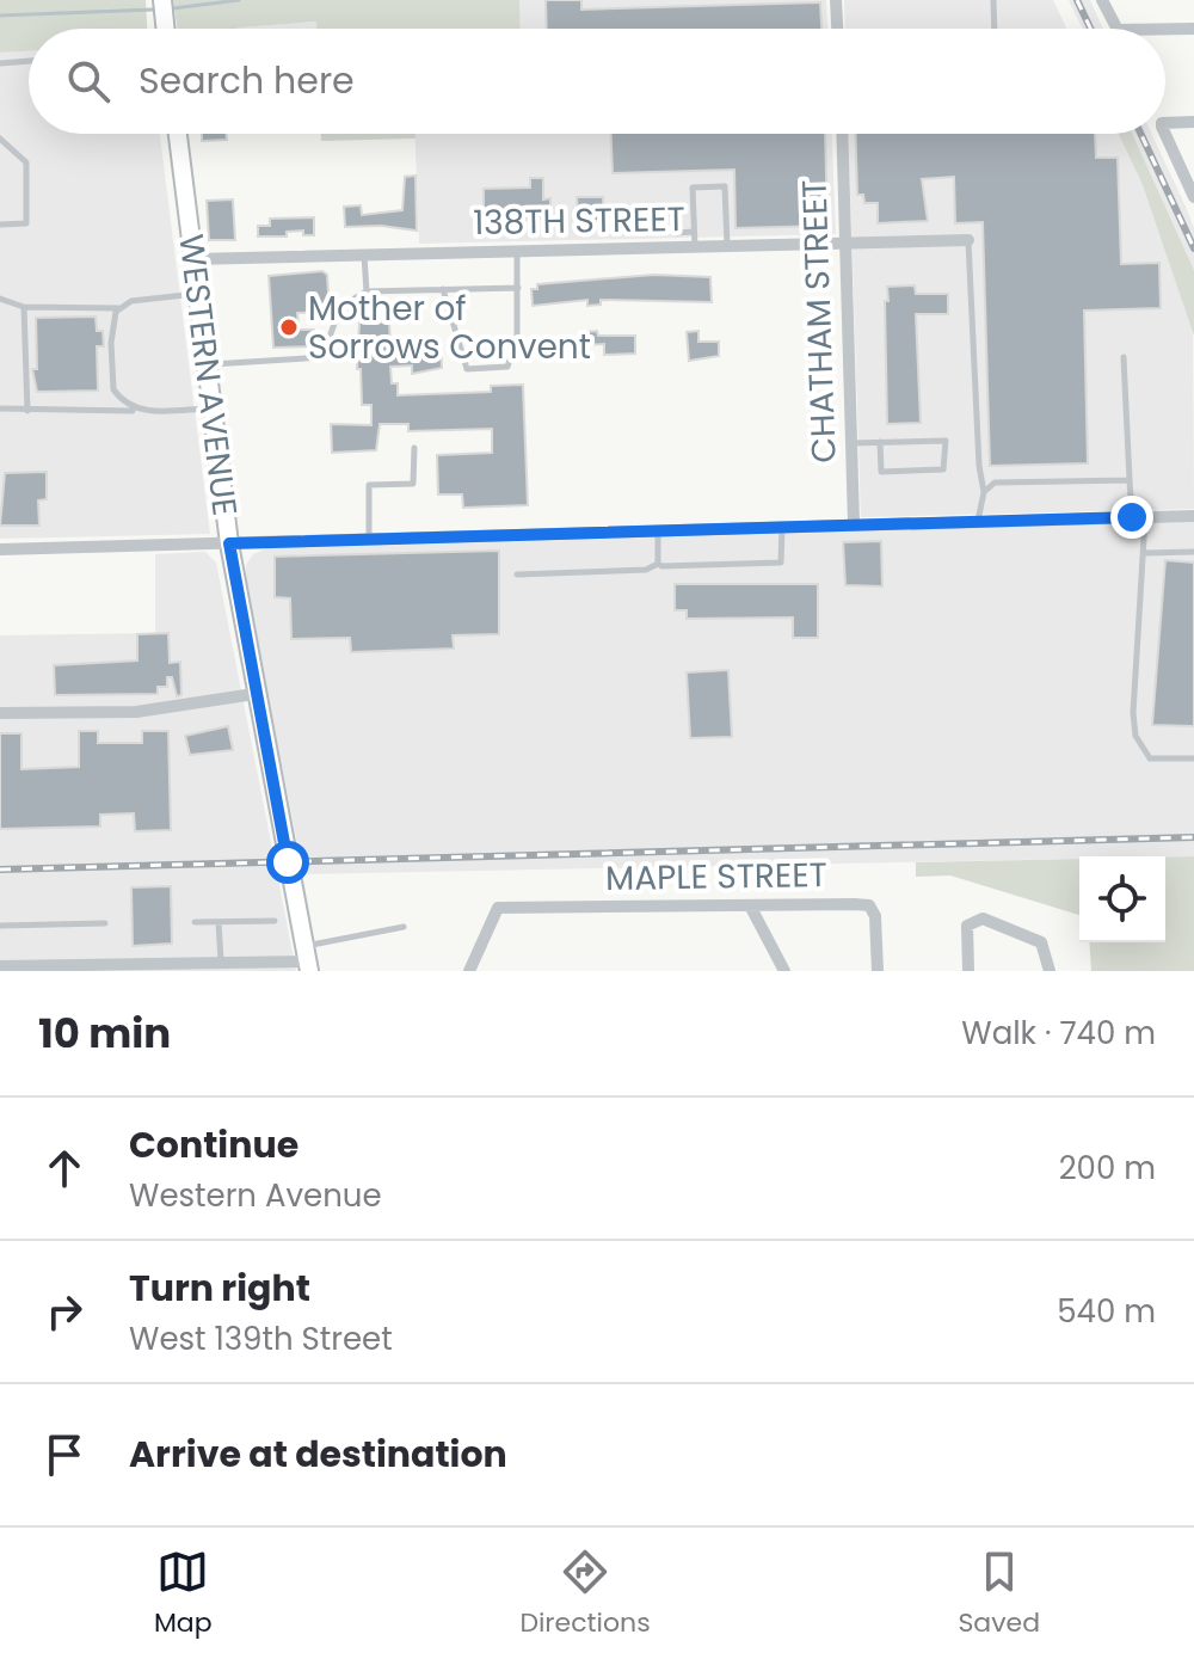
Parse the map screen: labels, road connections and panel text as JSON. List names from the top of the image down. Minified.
{"streets":{"main road":["WESTERN AVENUE"],"street":["138TH STREET","CHATHAM STREET","MAPLE STREET"]},"crossings":[["138TH STREET","CHATHAM STREET"],["138TH STREET","WESTERN AVENUE"]],"places":["Mother of Sorrows Convent"],"page":{"search":"Search here","heading":["10 min","Walk · 740 m"],"list":[["Continue","Western Avenue","200 m"],["Turn right","West 139th Street","540 m"],"Arrive at destination"],"nav":["Map","Directions","Saved"]}}
